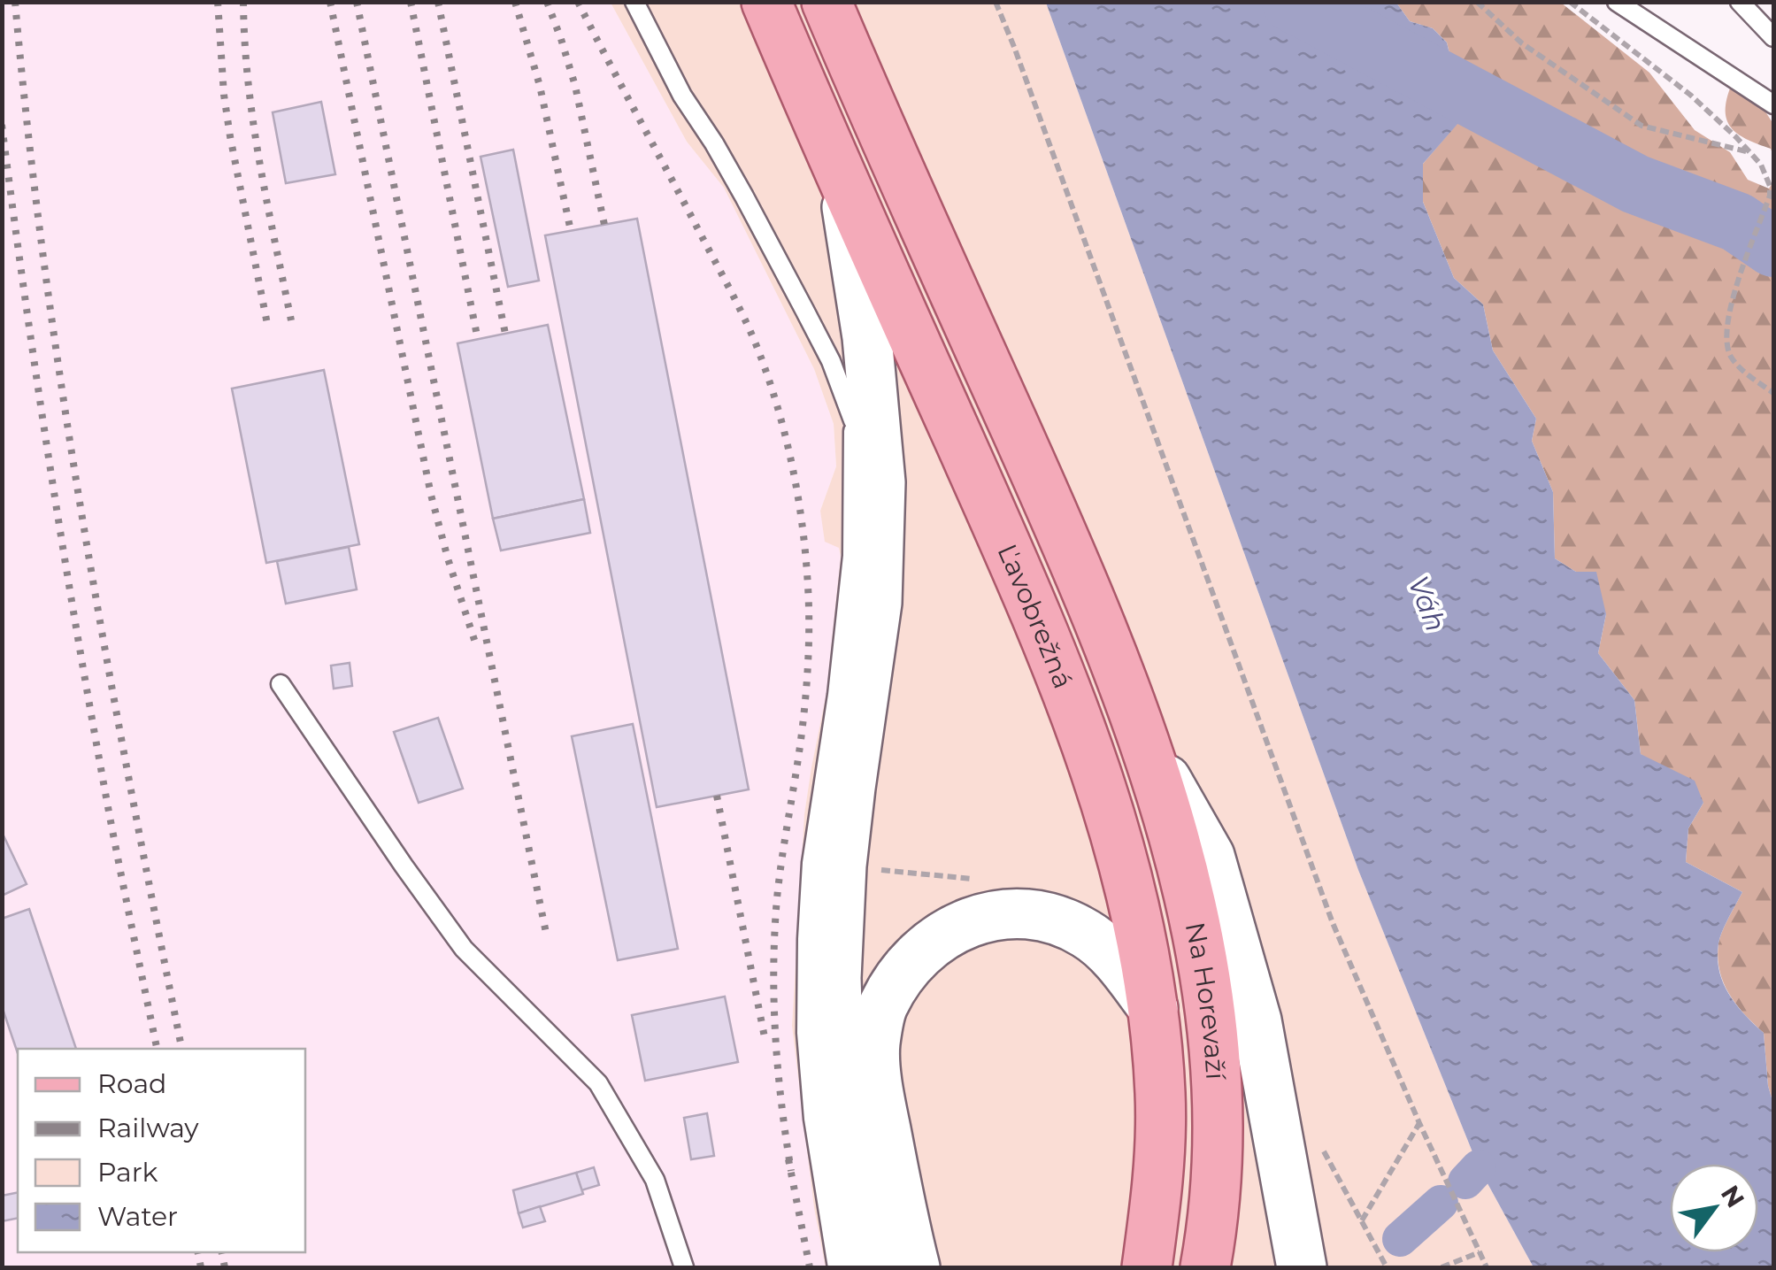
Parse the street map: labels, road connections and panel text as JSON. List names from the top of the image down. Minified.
{"streets":{"main road":["Ľavobrežná","Na Horevaží"]},"water":["Váh"],"legend":["Road","Railway","Park","Water"],"north":"top right"}
